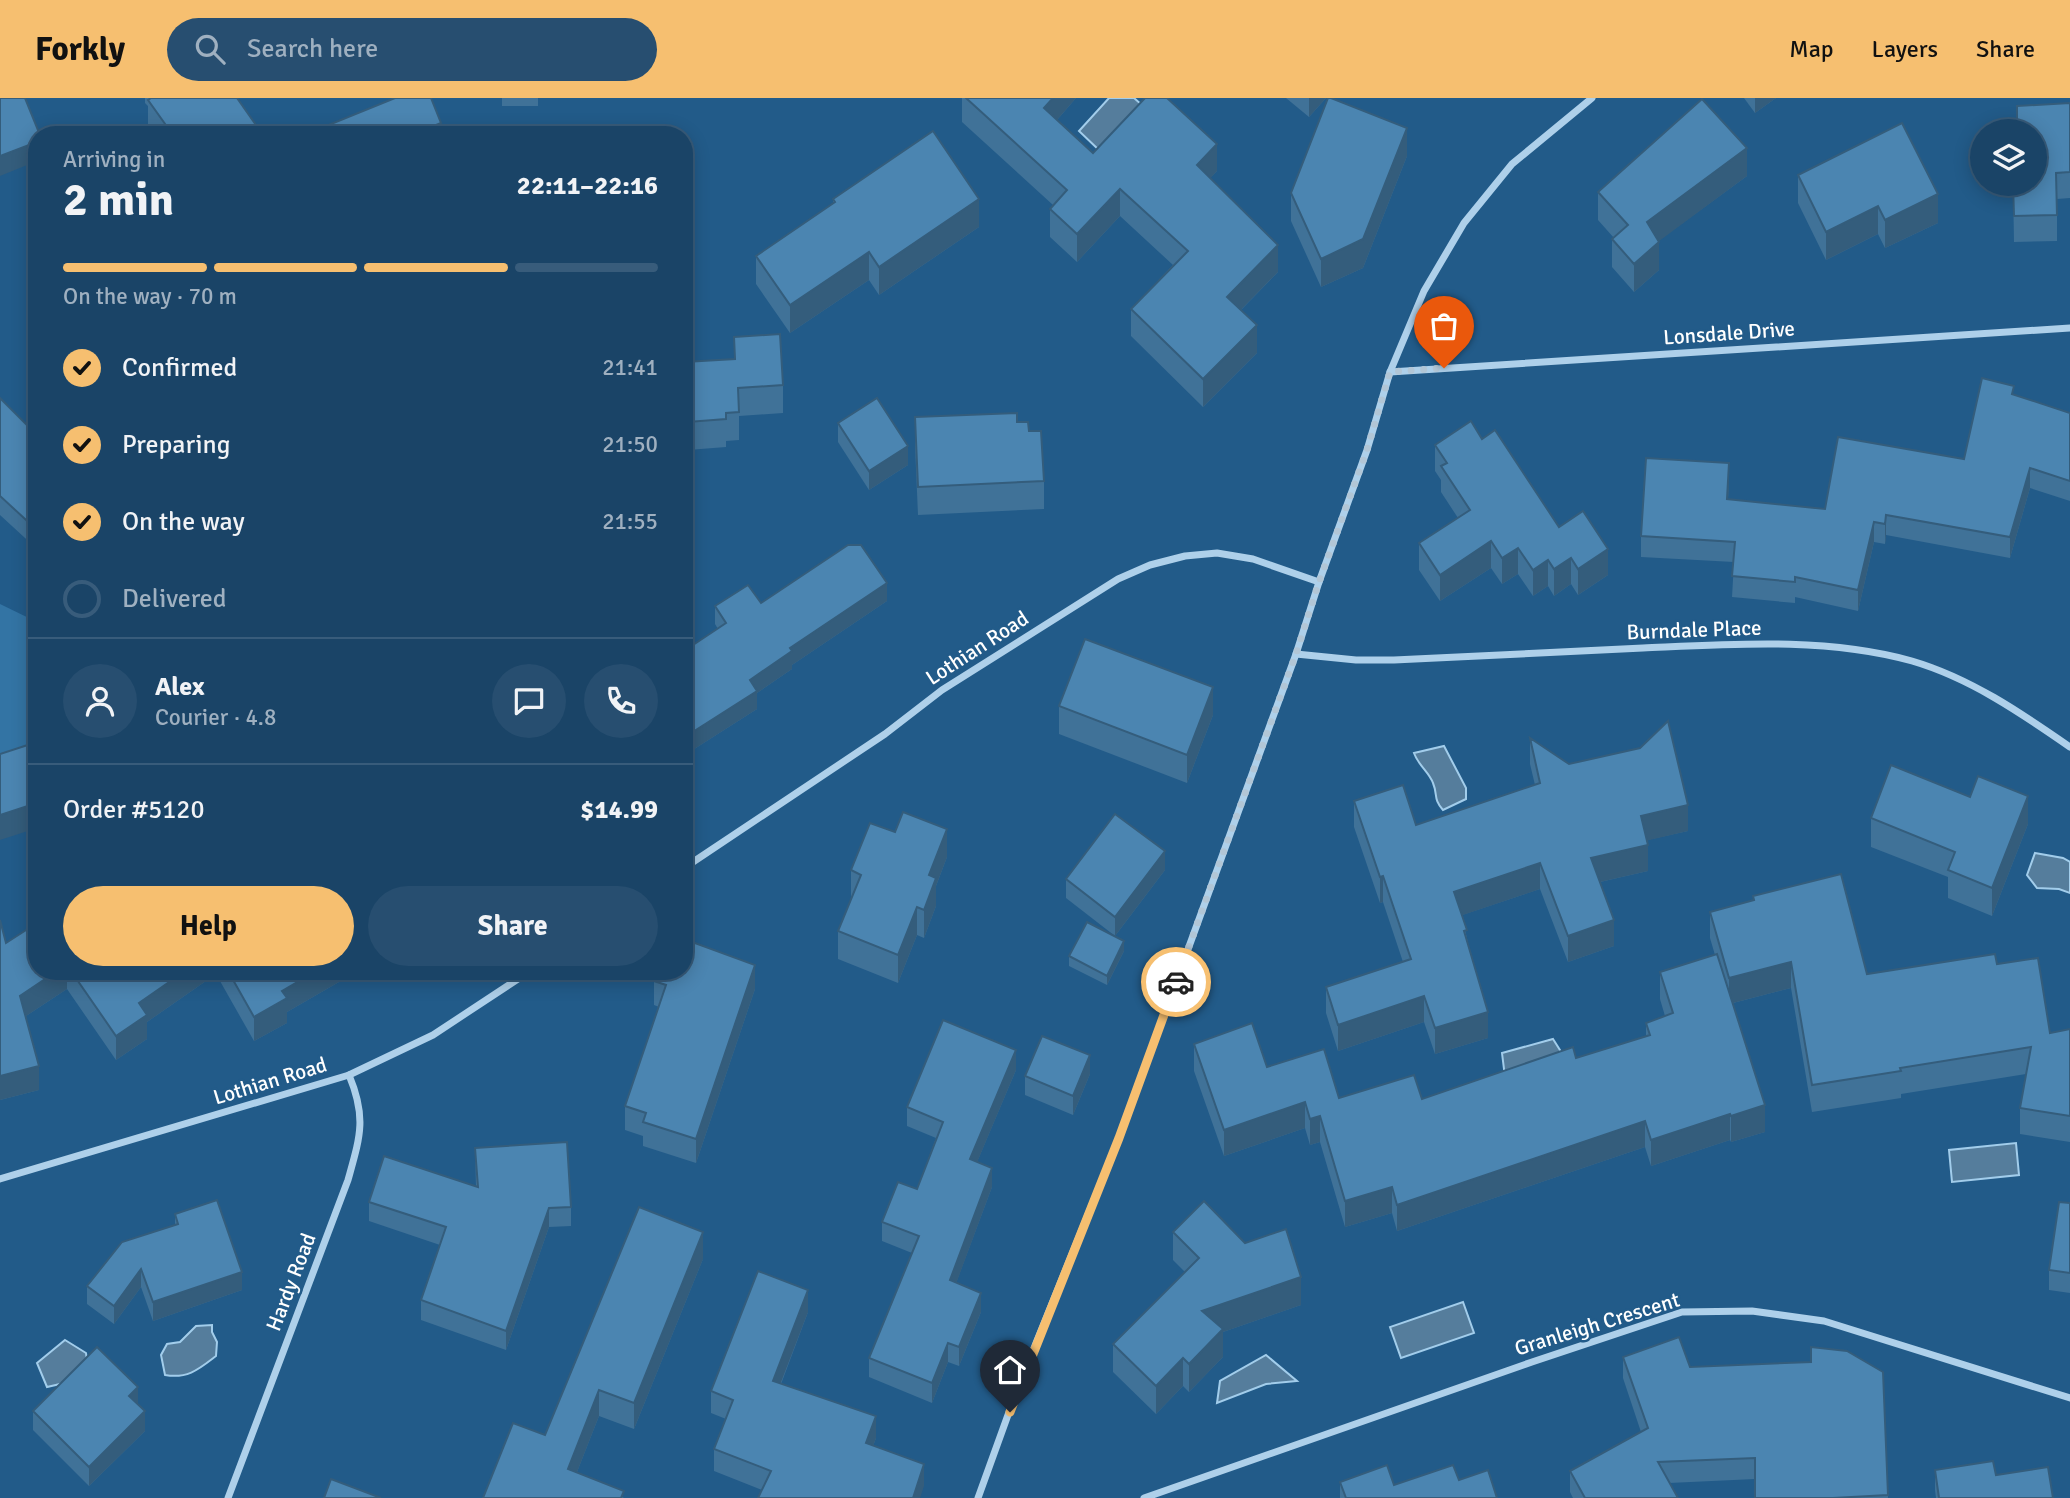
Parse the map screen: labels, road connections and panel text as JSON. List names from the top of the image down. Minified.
{"streets":{"street":["Lonsdale Drive","Burndale Place","Lothian Road","Hardy Road","Granleigh Crescent"]},"crossings":[["Lothian Road","Hardy Road"]],"page":{"header":"Forkly","search":"Search here","nav":["Map","Layers","Share"],"heading":["2 min","Arriving in","22:11–22:16"],"panel":["Alex","Courier · 4.8","Order #5120","$14.99"],"bar":"On the way · 70 m","list":[["Confirmed","21:41"],["Preparing","21:50"],["On the way","21:55"],"Delivered"],"buttons":["Help","Share"]}}
